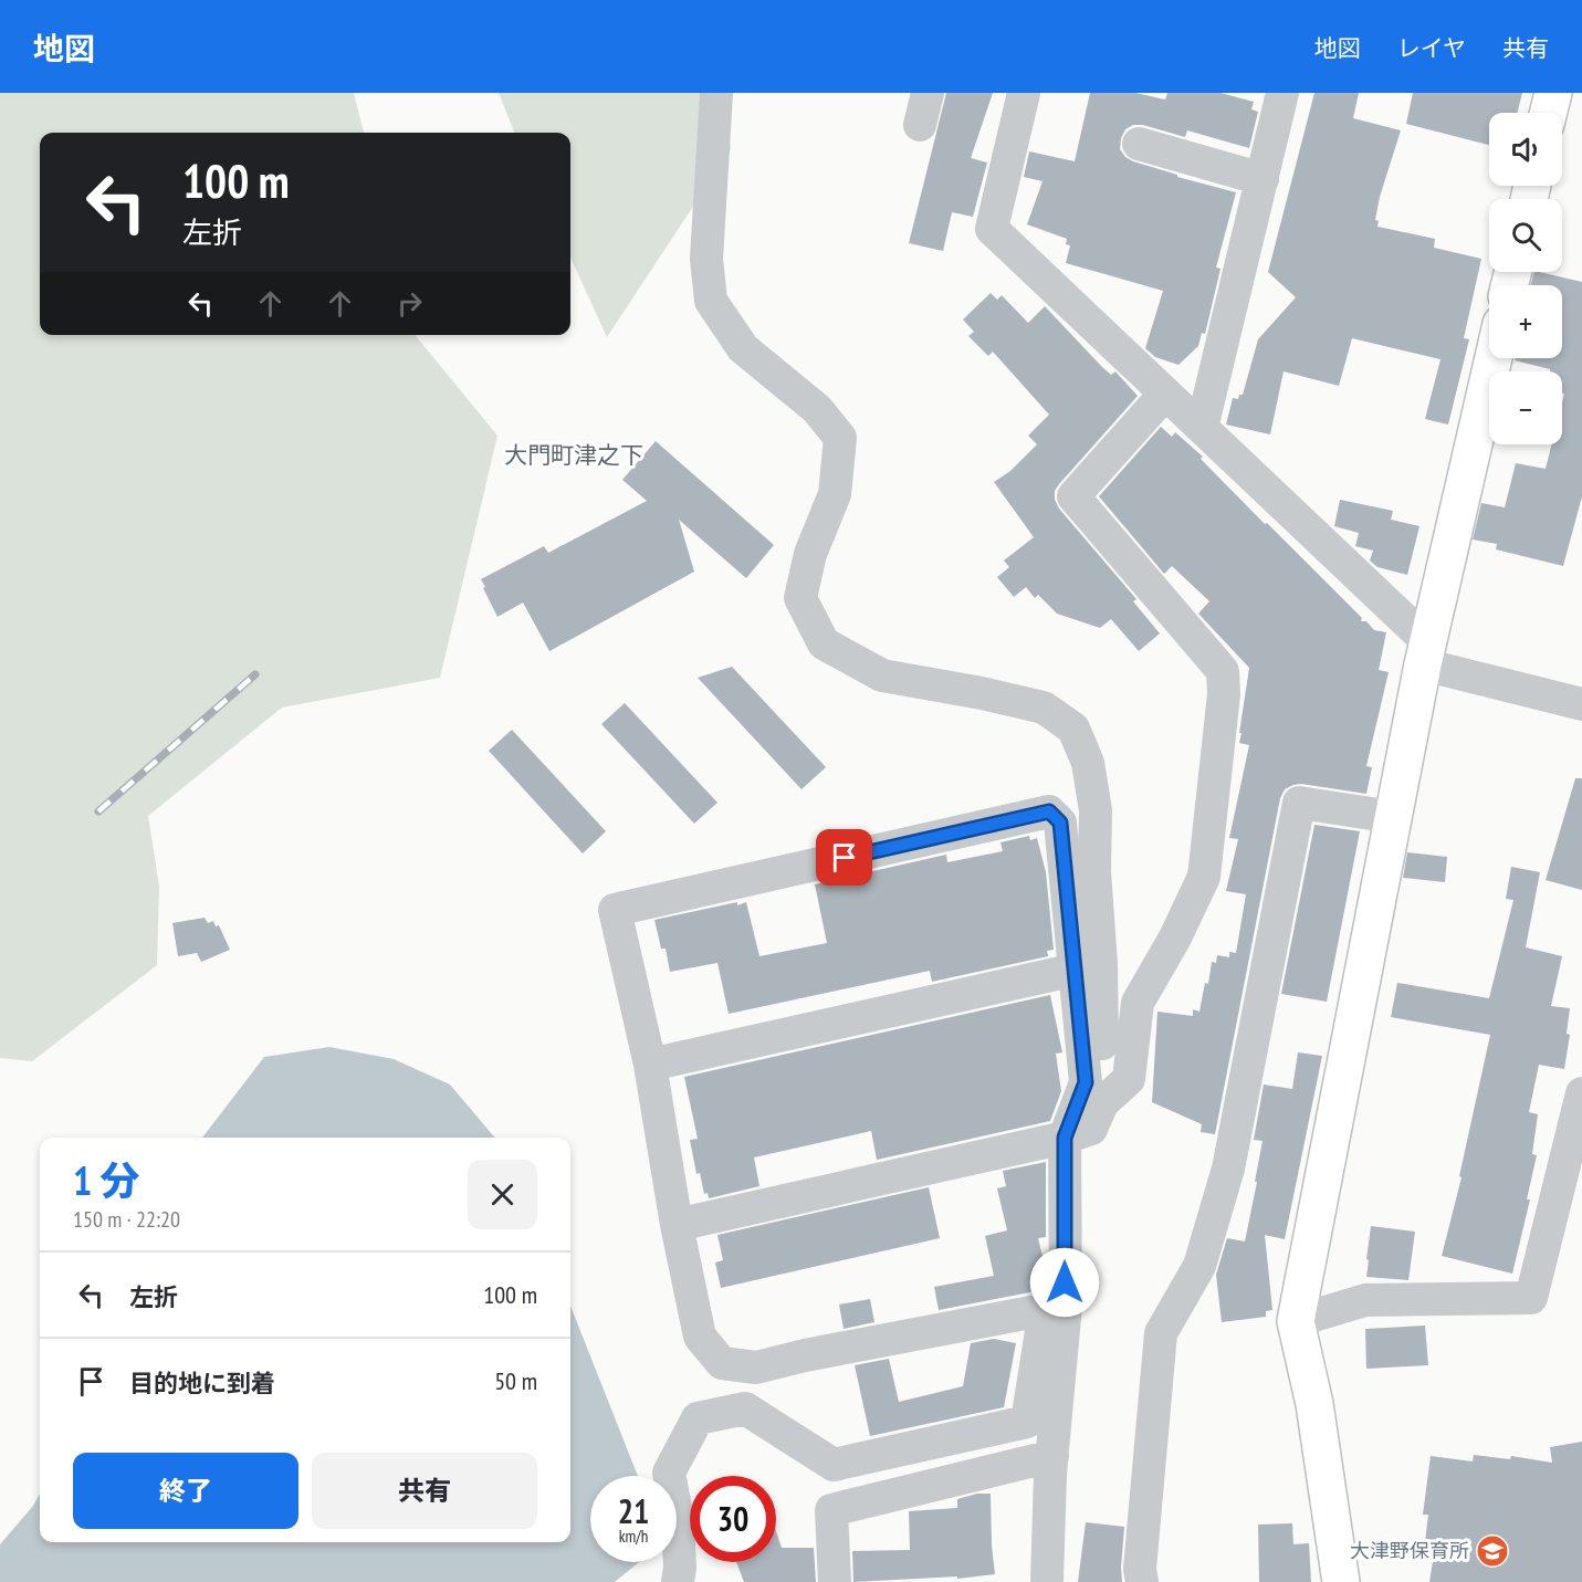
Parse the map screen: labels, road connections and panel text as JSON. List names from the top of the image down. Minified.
{"districts":["大門町津之下"],"places":{"school or university":["大津野保育所"]},"page":{"header":"地図","nav":["地図","レイヤ","共有"],"map_buttons":["+","−"],"turn":["100 m","左折"],"heading":["1 分","150 m · 22:20"],"list":[{"name":"左折","value":"100 m"},{"name":"目的地に到着","value":"50 m"}],"buttons":["終了","共有"],"speed":"21 km/h","limit":"30"}}
